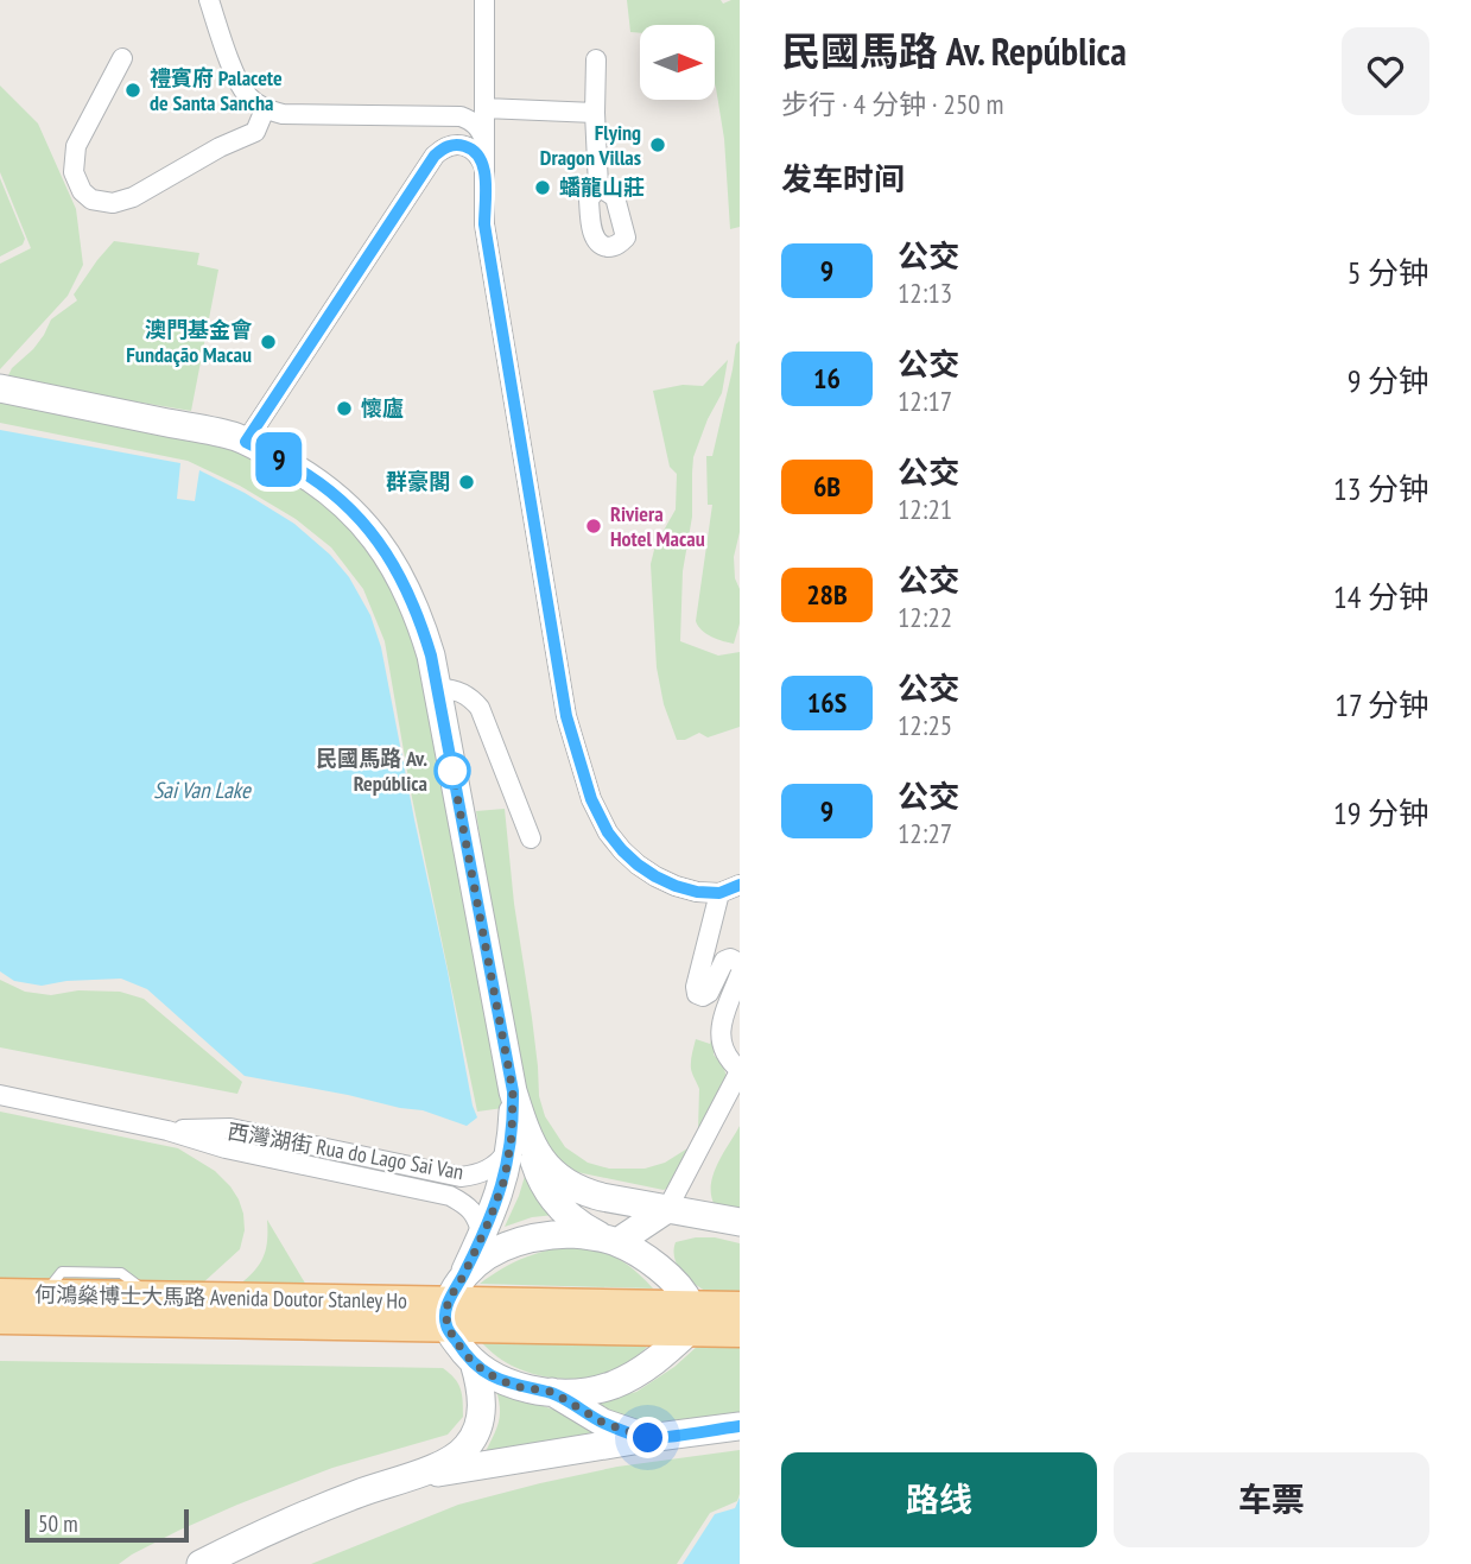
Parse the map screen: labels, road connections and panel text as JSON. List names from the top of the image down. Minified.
{"streets":{"main road":["何鴻燊博士大馬路 Avenida Doutor Stanley Ho"],"street":["西灣湖街 Rua do Lago Sai Van"]},"water":["Sai Van Lake"],"places":["禮賓府 Palacete de Santa Sancha","Flying Dragon Villas","蟠龍山莊","澳門基金會 Fundação Macau","懷廬","群豪閣","Riviera Hotel Macau","民國馬路 Av. República"],"lines":["bus line 9"],"scale_bar":"50 m","north":"right","page":{"on_map":"9","heading":[["民國馬路 Av. República","步行 · 4 分钟 · 250 m"],"发车时间"],"list":[{"mark":"9","name":"公交","note":"12:13","value":"5 分钟"},{"mark":"16","name":"公交","note":"12:17","value":"9 分钟"},{"mark":"6B","name":"公交","note":"12:21","value":"13 分钟"},{"mark":"28B","name":"公交","note":"12:22","value":"14 分钟"},{"mark":"16S","name":"公交","note":"12:25","value":"17 分钟"},{"mark":"9","name":"公交","note":"12:27","value":"19 分钟"}],"buttons":["路线","车票"],"scale":"50 m"}}
